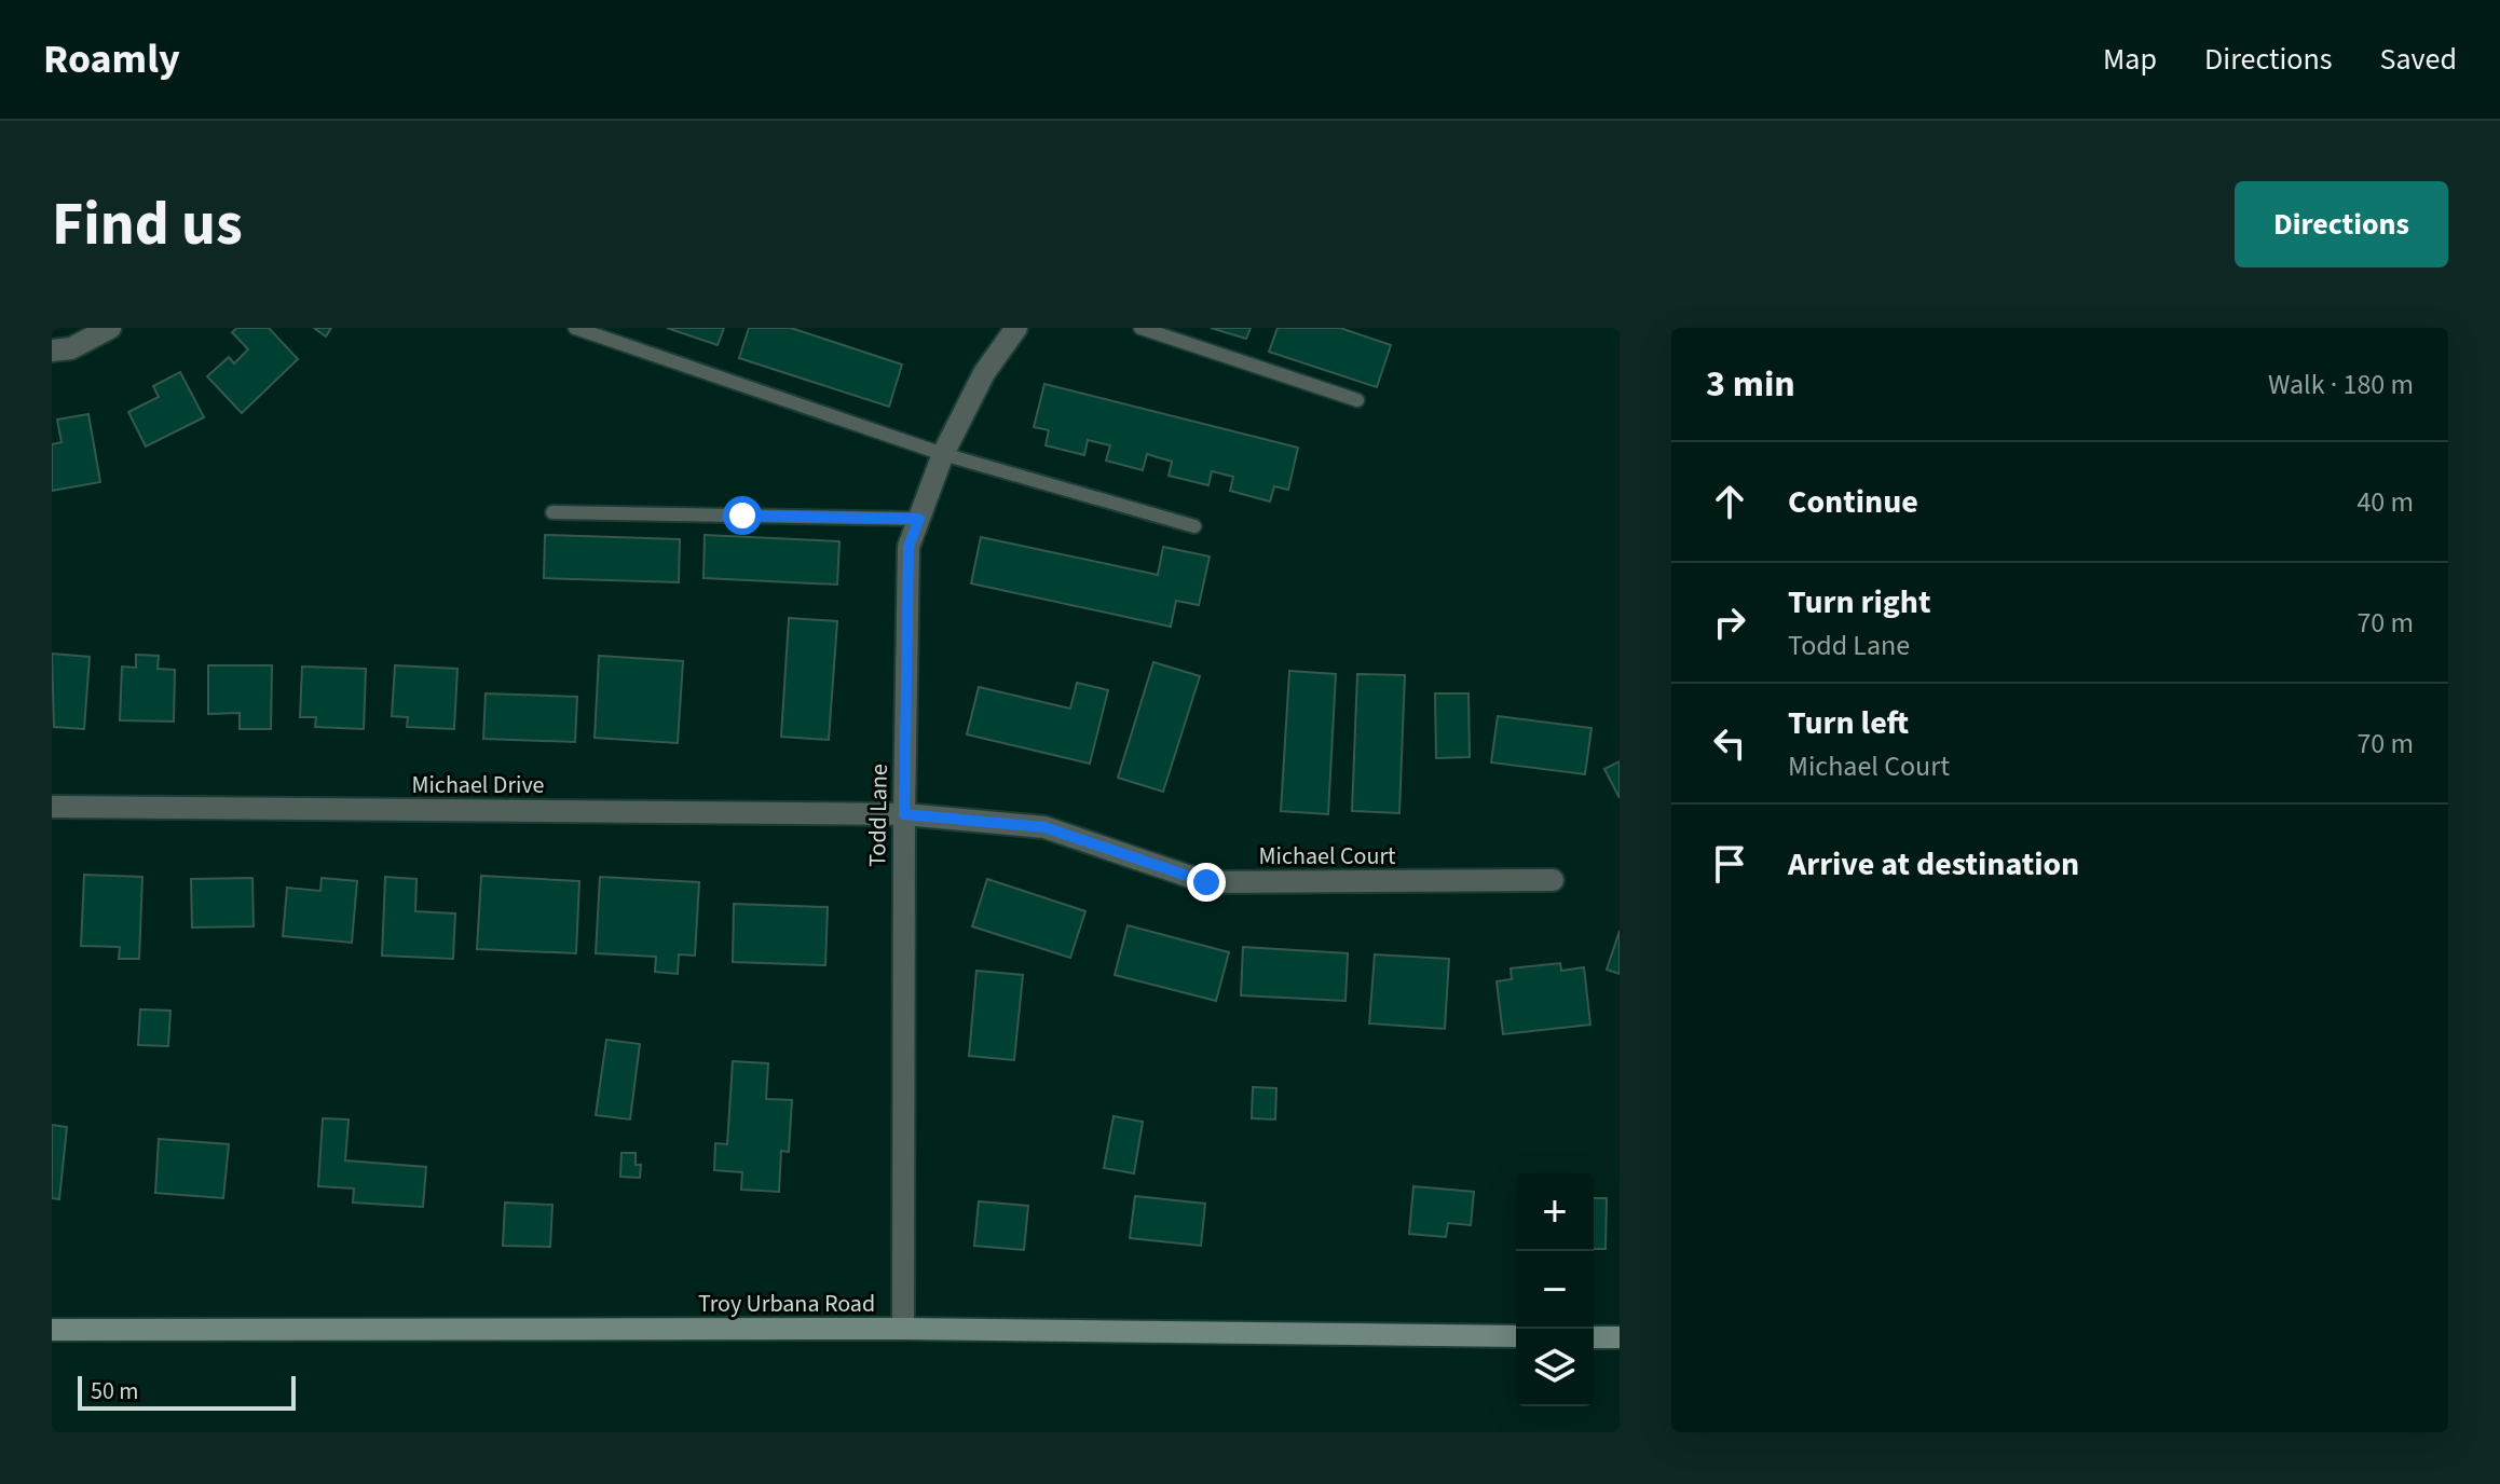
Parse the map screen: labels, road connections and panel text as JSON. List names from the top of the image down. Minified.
{"streets":{"street":["Michael Drive","Todd Lane","Michael Court","Troy Urbana Road"]},"crossings":[["Michael Drive","Todd Lane"],["Michael Drive","Michael Court"],["Todd Lane","Michael Court"],["Todd Lane","Troy Urbana Road"]],"scale_bar":"50 m","page":{"header":"Roamly","nav":["Map","Directions","Saved"],"buttons":"Directions","title":"Find us","heading":["3 min","Walk · 180 m"],"list":[["Continue","40 m"],["Turn right","Todd Lane","70 m"],["Turn left","Michael Court","70 m"],"Arrive at destination"],"map_buttons":["+","−"],"scale":"50 m"}}
